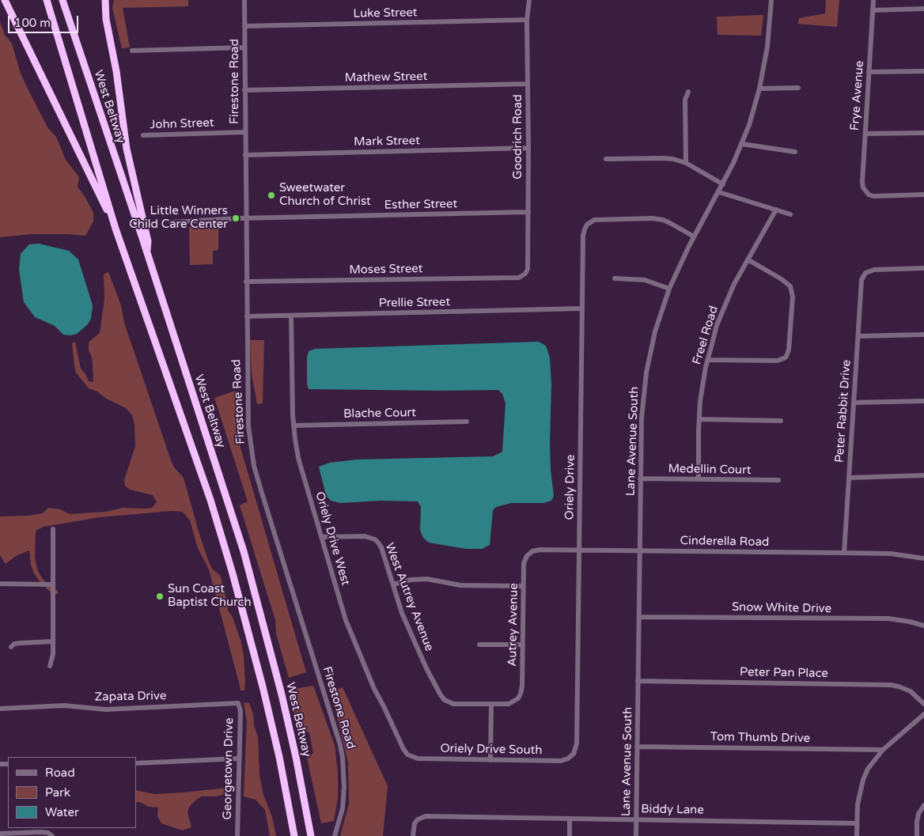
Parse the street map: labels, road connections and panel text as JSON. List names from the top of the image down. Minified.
{"streets":{"highway":["West Beltway"],"street":["Luke Street","Mathew Street","Firestone Road","Frye Avenue","John Street","Goodrich Road","Mark Street","Esther Street","Moses Street","Prellie Street","Freel Road","Peter Rabbit Drive","Blache Court","Lane Avenue South","Medellin Court","Oriely Drive","Oriely Drive West","Cinderella Road","West Autrey Avenue","Snow White Drive","Autrey Avenue","Peter Pan Place","Zapata Drive","Tom Thumb Drive","Oriely Drive South","Georgetown Drive","Biddy Lane"]},"crossings":[["Luke Street","Firestone Road"],["Luke Street","Goodrich Road"],["Mathew Street","Firestone Road"],["Mathew Street","Goodrich Road"],["Firestone Road","John Street"],["Firestone Road","Mark Street"],["Firestone Road","Esther Street"],["Firestone Road","Moses Street"],["Firestone Road","Prellie Street"],["Goodrich Road","Mark Street"],["Goodrich Road","Esther Street"],["Goodrich Road","Moses Street"],["Prellie Street","Oriely Drive"],["Prellie Street","Oriely Drive West"],["Freel Road","Medellin Court"],["Peter Rabbit Drive","Cinderella Road"],["Blache Court","Oriely Drive West"],["Lane Avenue South","Medellin Court"],["Lane Avenue South","Oriely Drive"],["Lane Avenue South","Cinderella Road"],["Lane Avenue South","Snow White Drive"],["Lane Avenue South","Peter Pan Place"],["Lane Avenue South","Tom Thumb Drive"],["Lane Avenue South","Biddy Lane"],["Oriely Drive","Cinderella Road"],["Oriely Drive","Oriely Drive South"],["Oriely Drive West","West Autrey Avenue"],["Oriely Drive West","Oriely Drive South"],["Cinderella Road","Autrey Avenue"],["West Autrey Avenue","Autrey Avenue"],["Zapata Drive","Georgetown Drive"]],"places":["Sweetwater Church of Christ","Little Winners Child Care Center","Sun Coast Baptist Church"],"legend":["Road","Park","Water"],"scale_bar":"100 m"}
